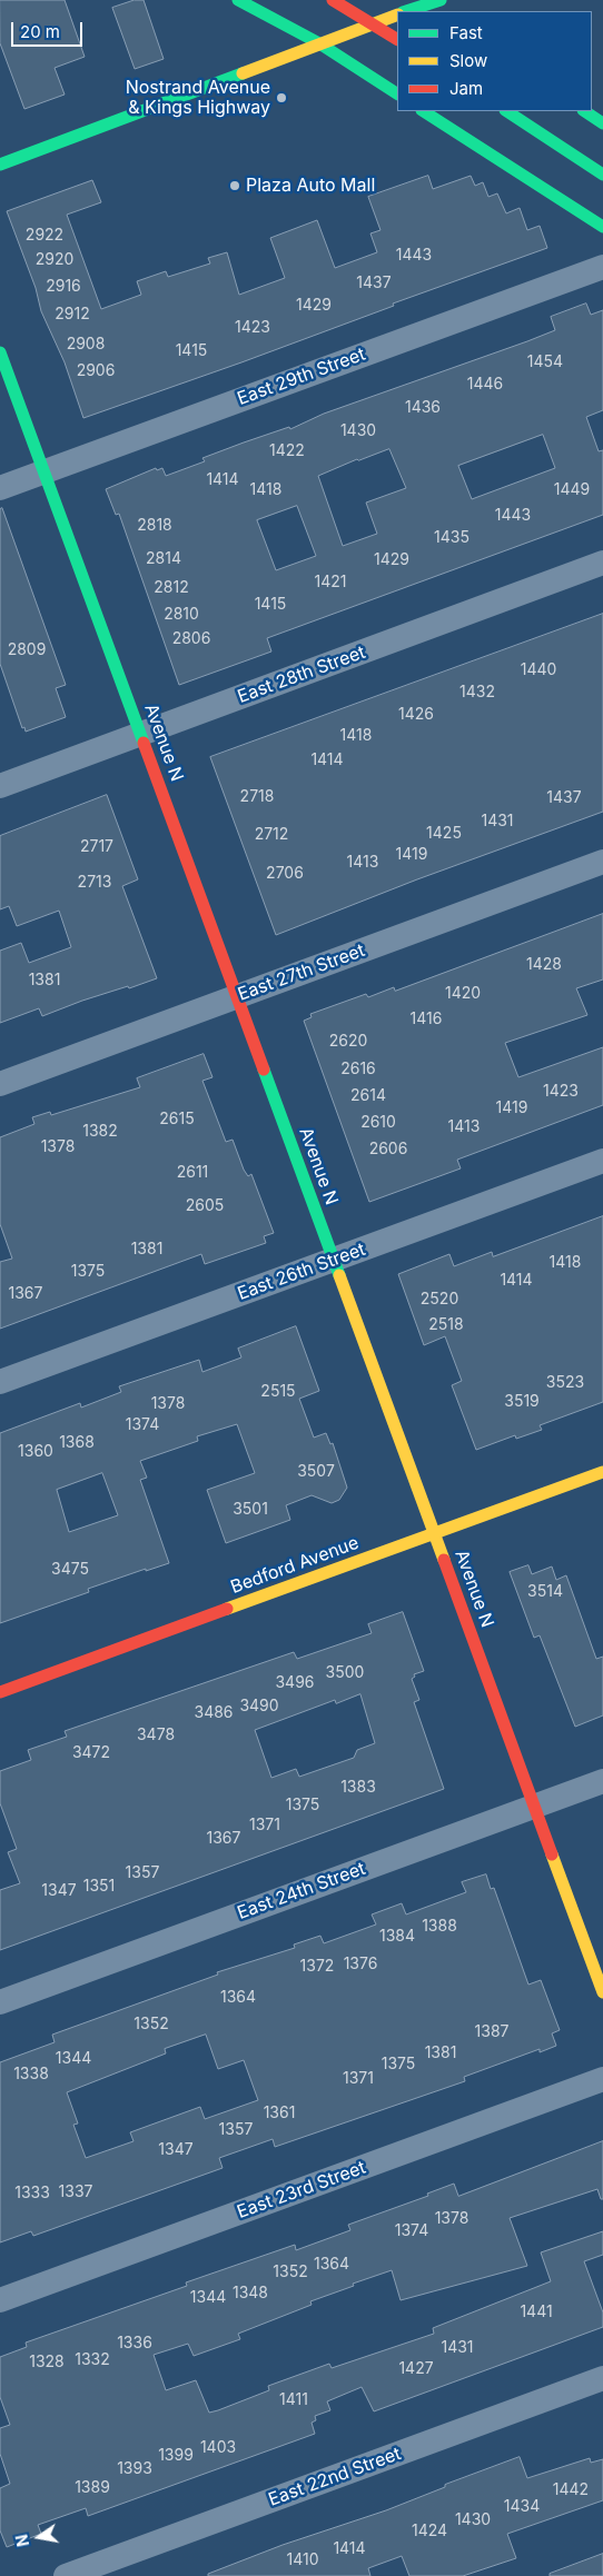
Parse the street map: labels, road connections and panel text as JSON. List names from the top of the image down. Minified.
{"streets":{"street":["East 29th Street","East 28th Street","Avenue N","East 27th Street","East 26th Street","Bedford Avenue","East 24th Street","East 23rd Street","East 22nd Street"]},"crossings":[["East 29th Street","Avenue N"],["East 28th Street","Avenue N"],["Avenue N","East 27th Street"],["Avenue N","East 26th Street"],["Avenue N","Bedford Avenue"],["Avenue N","East 24th Street"]],"places":["Nostrand Avenue & Kings Highway","Plaza Auto Mall"],"house_numbers":["2922","1443","2920","1437","2916","1429","2912","1423","2908","1415","1454","2906","1446","1436","1430","1422","1414","1418","1449","1443","2818","1435","2814","1429","1421","2812","1415","2810","2806","2809","1440","1432","1426","1418","1414","2718","1437","1431","1425","2712","2717","1419","1413","2706","2713","1428","1381","1420","1416","2620","2616","1423","2614","1419","2615","2610","1413","1382","1378","2606","2611","2605","1381","1418","1375","1414","1367","2520","2518","3523","2515","3519","1378","1374","1368","1360","3507","3501","3475","3514","3500","3496","3490","3486","3478","3472","1383","1375","1371","1367","1357","1351","1347","1388","1384","1376","1372","1364","1352","1387","1381","1344","1375","1338","1371","1361","1357","1347","1337","1333","1378","1374","1364","1352","1348","1344","1441","1336","1431","1332","1328","1427","1411","1403","1399","1393","1389","1442","1434","1430","1424","1414","1410"],"legend":["Fast","Slow","Jam"],"scale_bar":"20 m","north":"left"}
